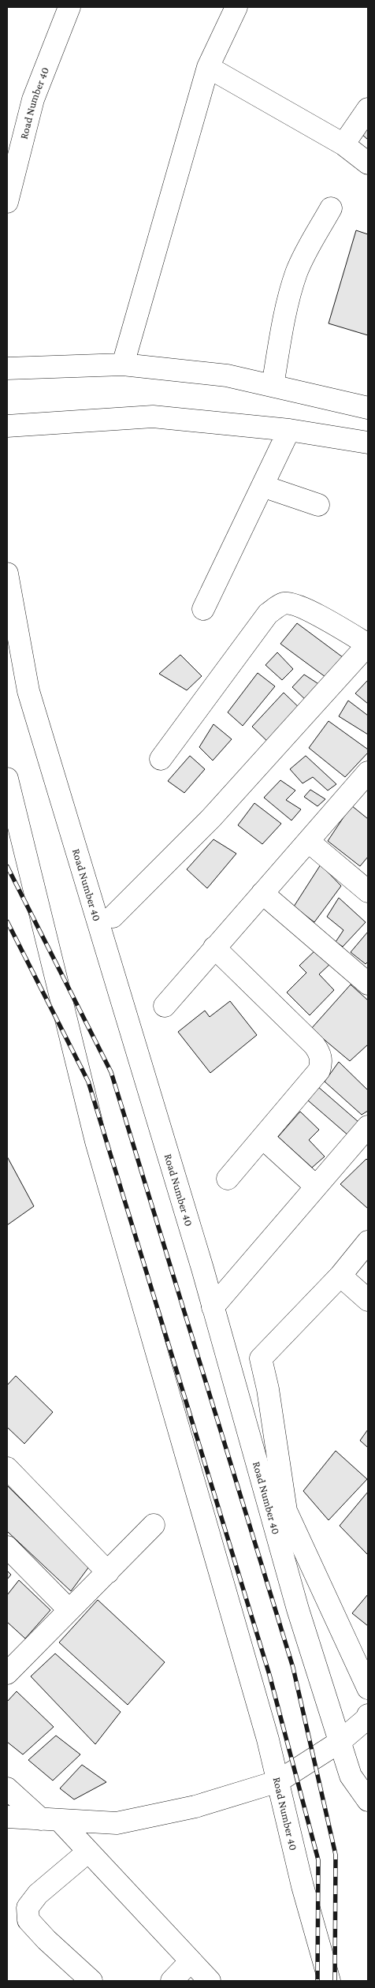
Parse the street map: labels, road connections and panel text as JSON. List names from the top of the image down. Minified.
{"streets":{"street":["Road Number 40"]}}
